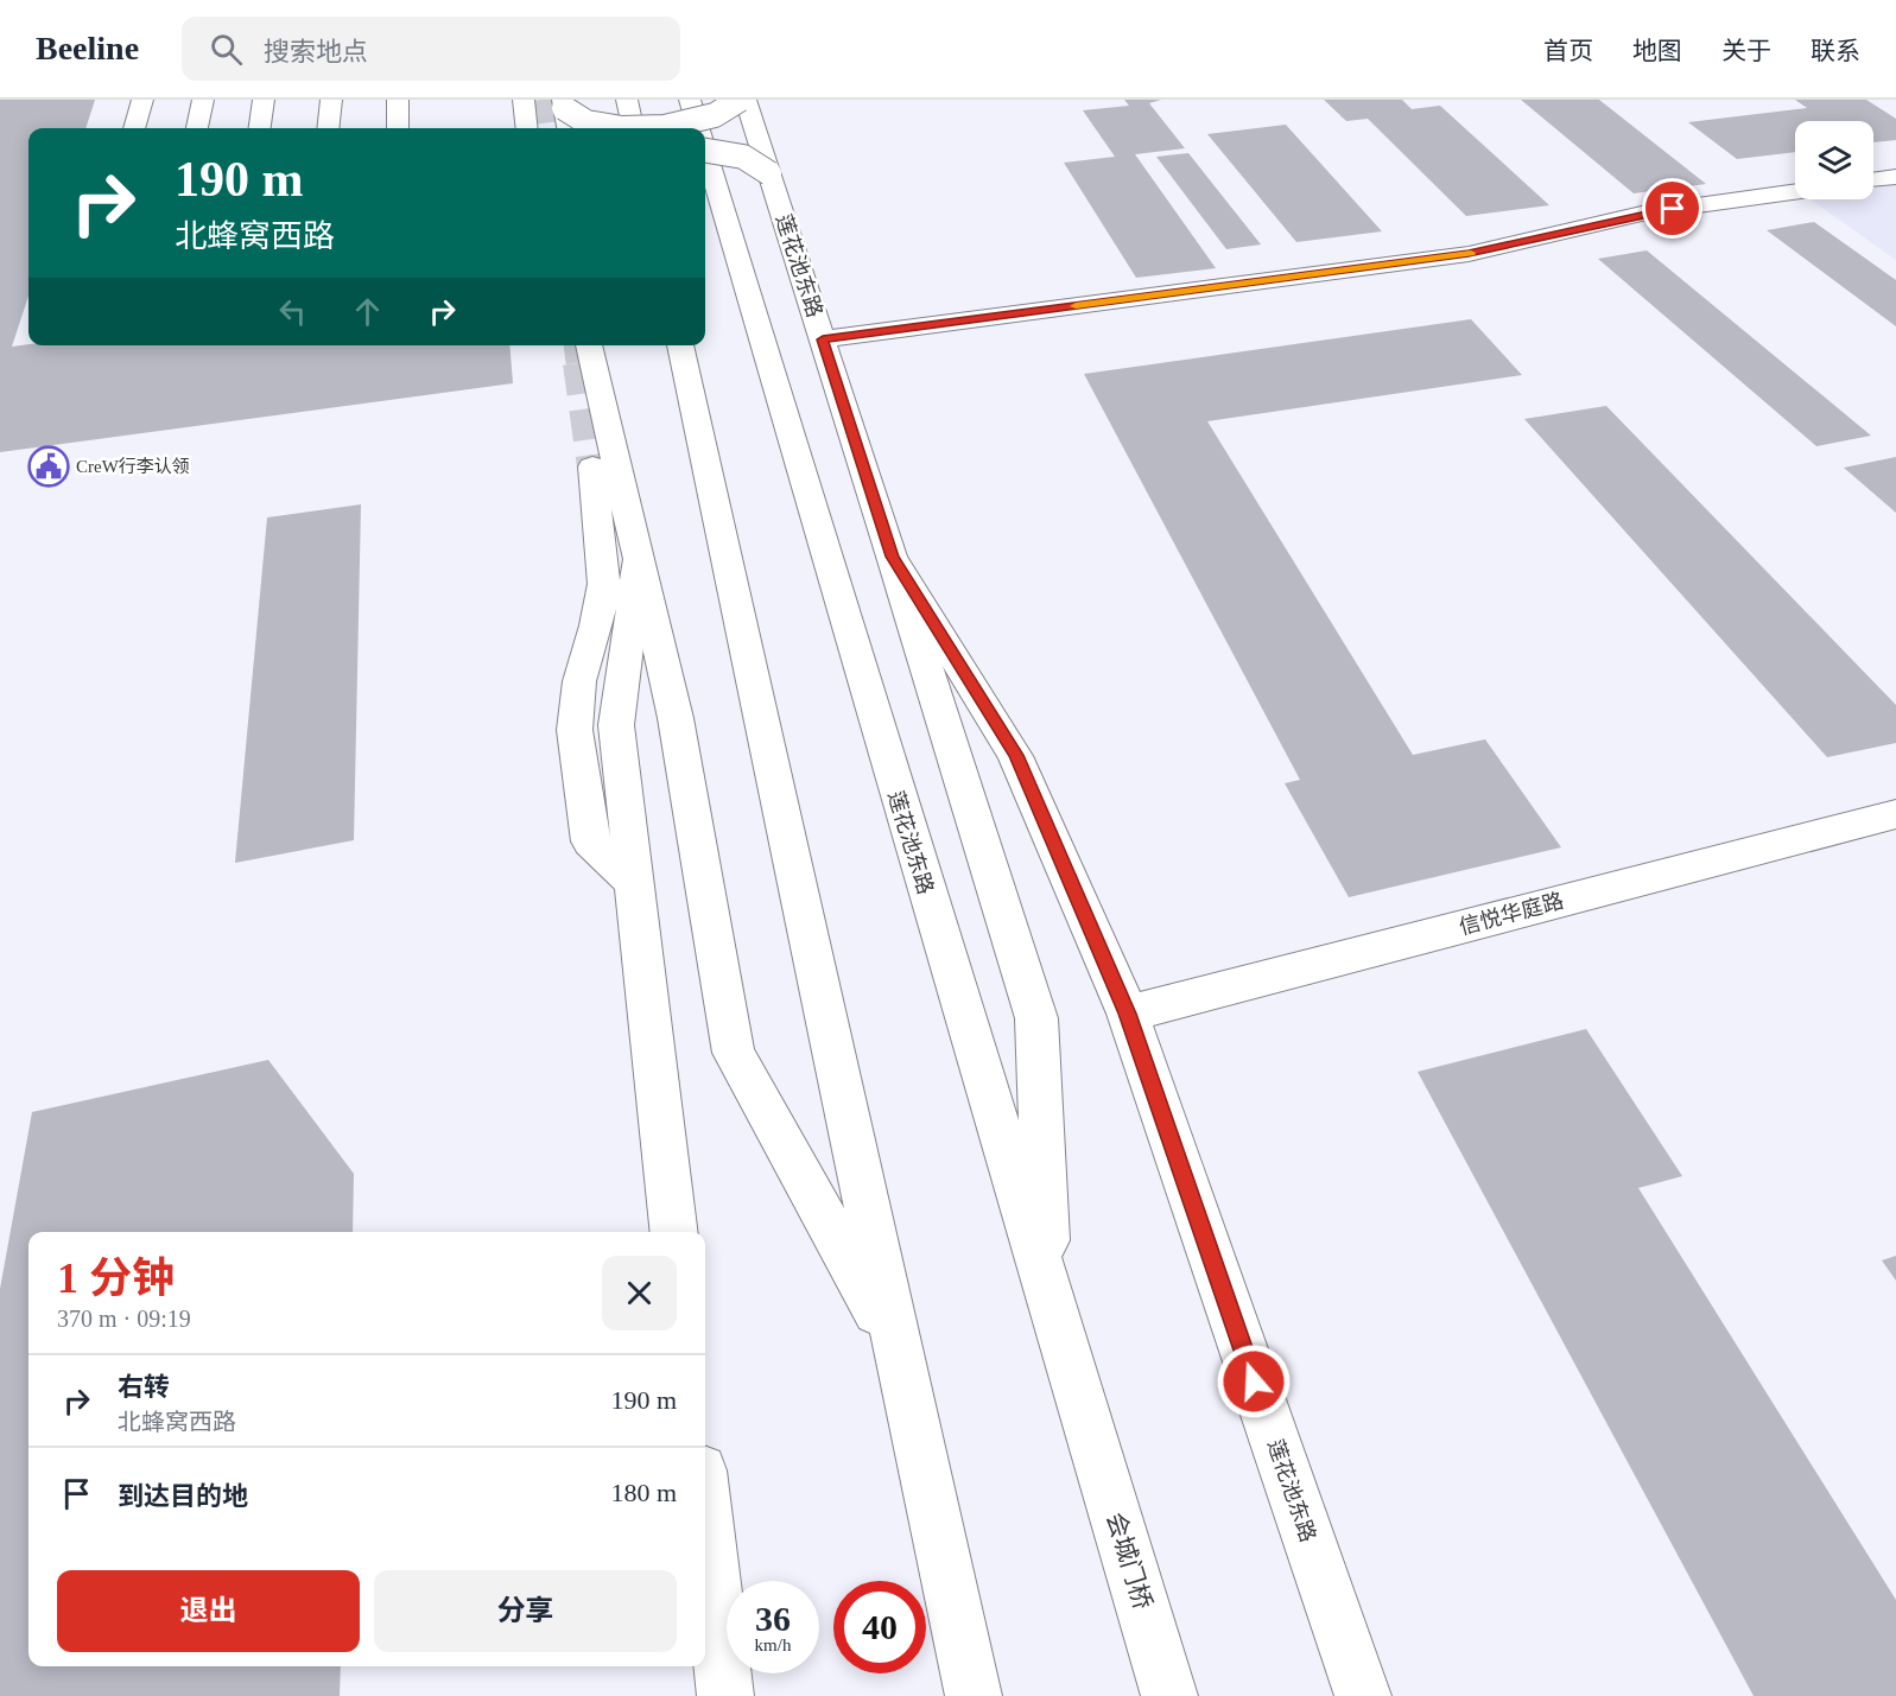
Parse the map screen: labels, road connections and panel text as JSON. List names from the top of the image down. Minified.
{"streets":{"main road":["莲花池东路","信悦华庭路","会城门桥"]},"crossings":[["莲花池东路","信悦华庭路"],["莲花池东路","会城门桥"]],"places":{"public building":["CreW行李认领"]},"page":{"header":"Beeline","search":"搜索地点","nav":["首页","地图","关于","联系"],"turn":["190 m","北蜂窝西路"],"heading":["1 分钟","370 m · 09:19"],"list":[{"name":"右转","note":"北蜂窝西路","value":"190 m"},{"name":"到达目的地","value":"180 m"}],"buttons":["退出","分享"],"speed":"36 km/h","limit":"40"}}
